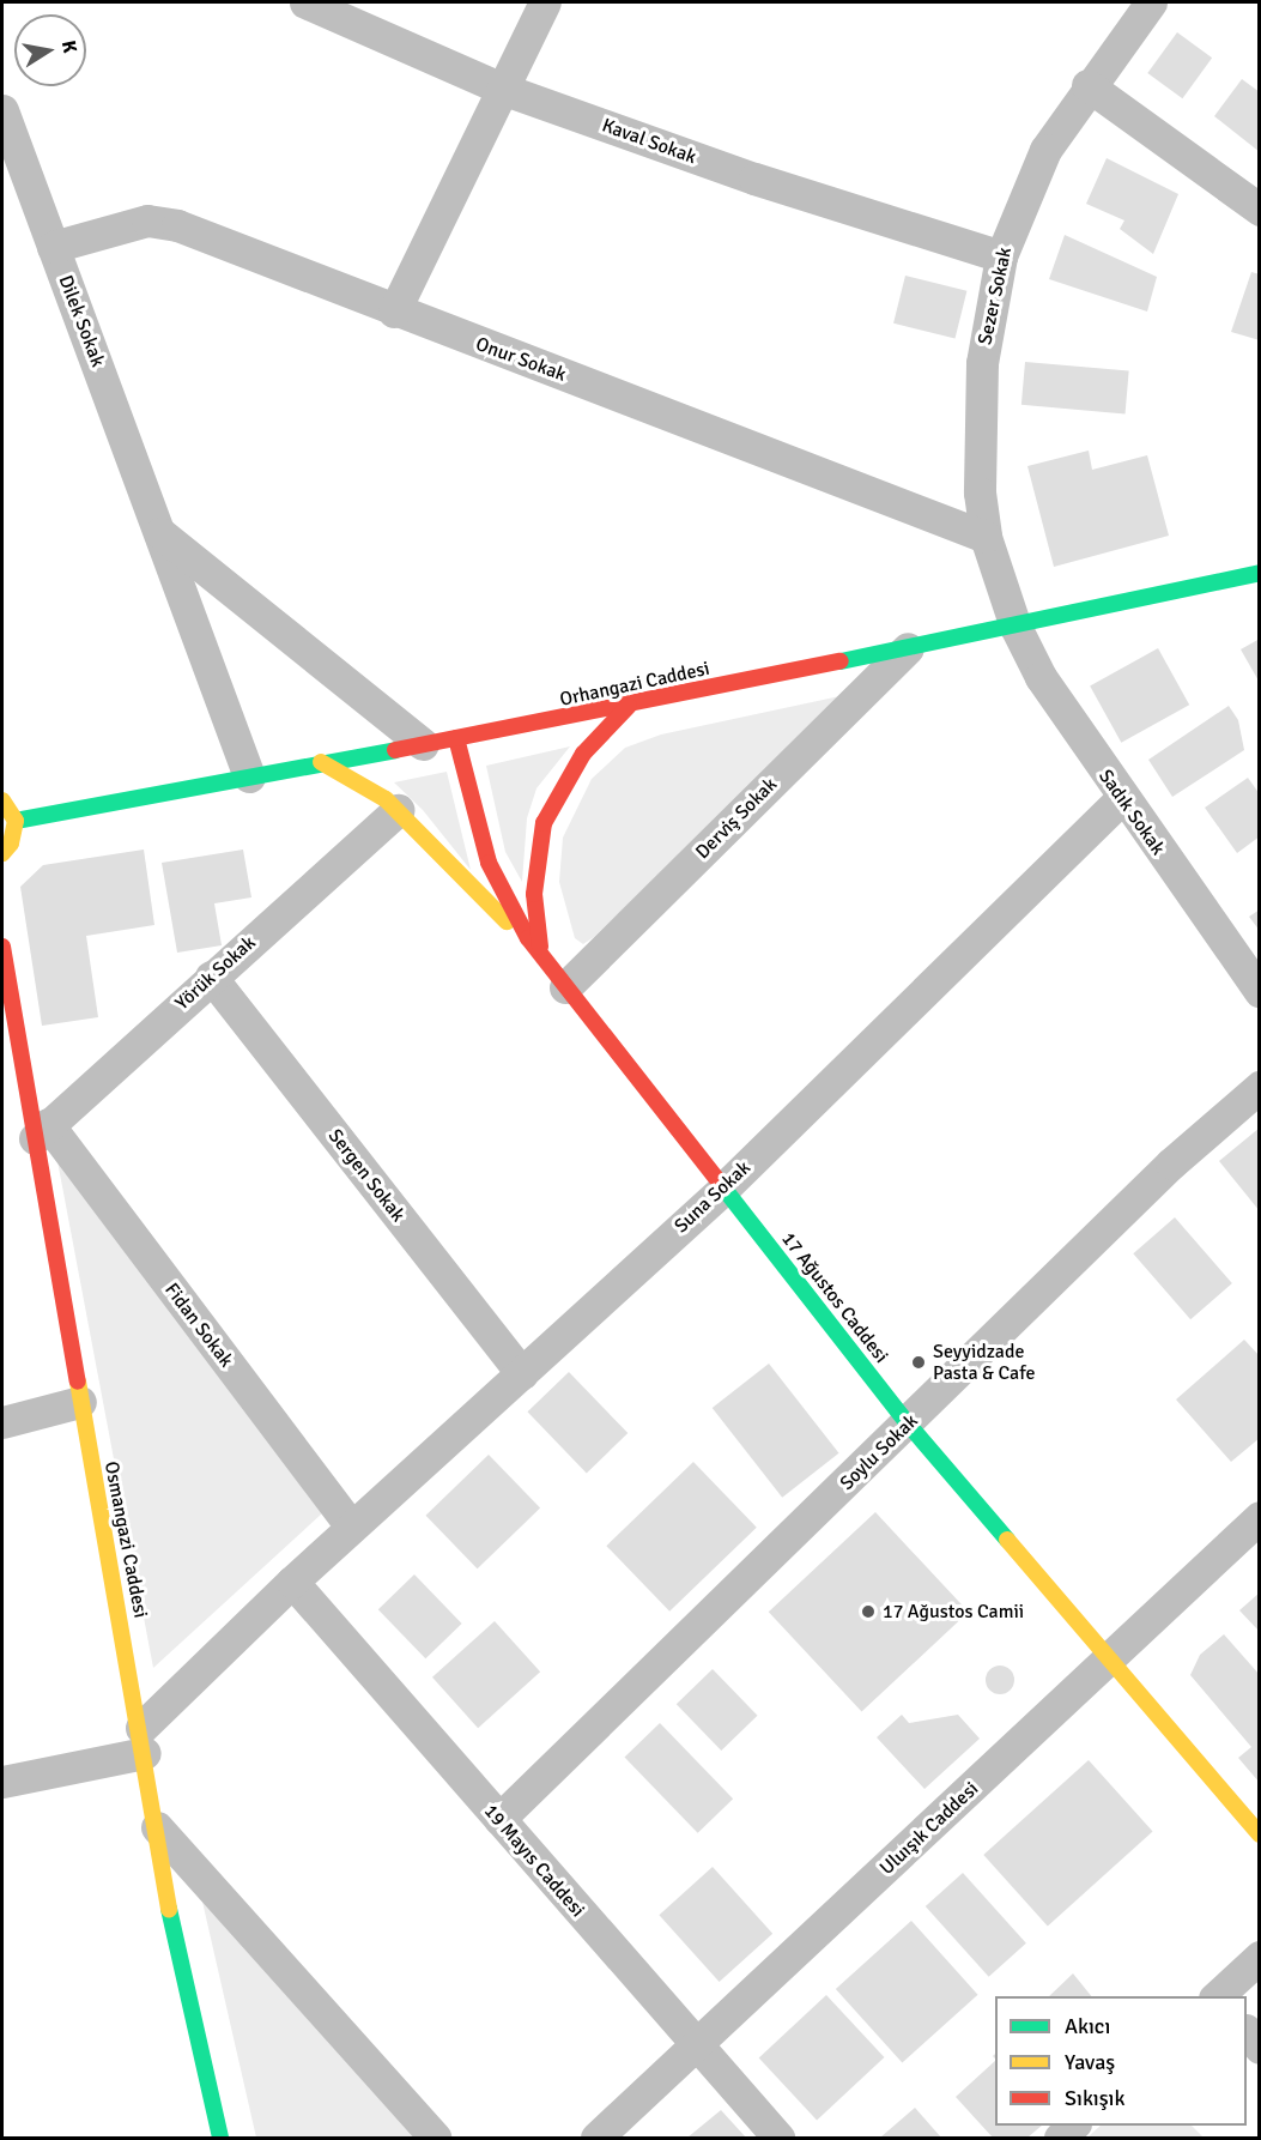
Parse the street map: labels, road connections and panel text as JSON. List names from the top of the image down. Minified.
{"streets":{"street":["Kaval Sokak","Sezer Sokak","Dilek Sokak","Onur Sokak","Orhangazi Caddesi","Sadık Sokak","Derviş Sokak","Yörük Sokak","Sergen Sokak","Suna Sokak","17 Ağustos Caddesi","Fidan Sokak","Soylu Sokak","Osmangazi Caddesi","Uluışık Caddesi","19 Mayıs Caddesi"]},"crossings":[["Kaval Sokak","Sezer Sokak"],["Sezer Sokak","Onur Sokak"],["Sezer Sokak","Orhangazi Caddesi"],["Sezer Sokak","Sadık Sokak"],["Dilek Sokak","Onur Sokak"],["Dilek Sokak","Orhangazi Caddesi"],["Orhangazi Caddesi","Sadık Sokak"],["Orhangazi Caddesi","Derviş Sokak"],["Orhangazi Caddesi","17 Ağustos Caddesi"],["Sadık Sokak","Suna Sokak"],["Derviş Sokak","17 Ağustos Caddesi"],["Yörük Sokak","Sergen Sokak"],["Yörük Sokak","Fidan Sokak"],["Yörük Sokak","Osmangazi Caddesi"],["Sergen Sokak","Suna Sokak"],["Suna Sokak","17 Ağustos Caddesi"],["Suna Sokak","Fidan Sokak"],["Suna Sokak","Osmangazi Caddesi"],["Suna Sokak","19 Mayıs Caddesi"],["17 Ağustos Caddesi","Soylu Sokak"],["17 Ağustos Caddesi","Uluışık Caddesi"],["Fidan Sokak","Osmangazi Caddesi"],["Soylu Sokak","19 Mayıs Caddesi"],["Uluışık Caddesi","19 Mayıs Caddesi"]],"places":["Seyyidzade Pasta & Cafe","17 Ağustos Camii"],"legend":["Akıcı","Yavaş","Sıkışık"],"north":"right"}
